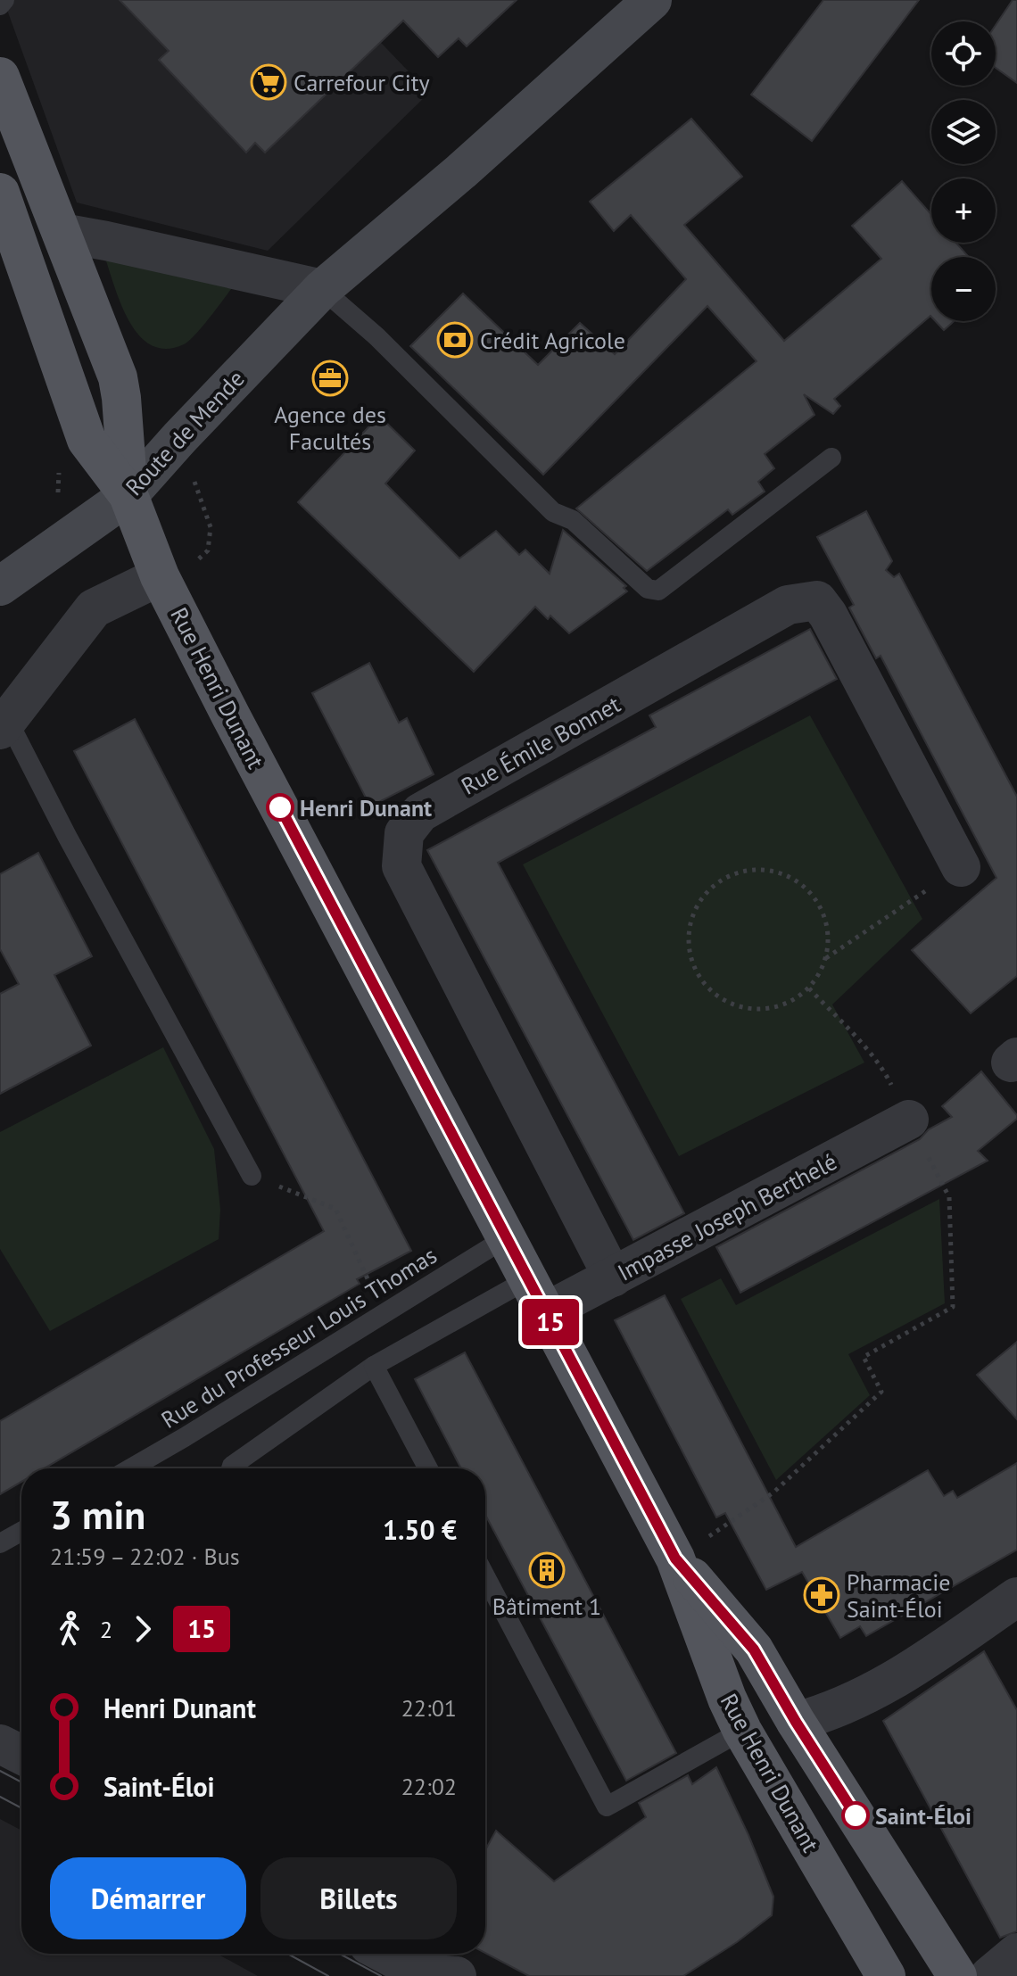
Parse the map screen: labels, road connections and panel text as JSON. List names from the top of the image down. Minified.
{"streets":{"main road":["Rue Henri Dunant"],"street":["Route de Mende","Rue Émile Bonnet","Impasse Joseph Berthelé"],"lane":["Rue du Professeur Louis Thomas"]},"crossings":[["Route de Mende","Rue Henri Dunant"],["Rue Henri Dunant","Impasse Joseph Berthelé"],["Rue Henri Dunant","Rue du Professeur Louis Thomas"],["Rue Émile Bonnet","Impasse Joseph Berthelé"]],"places":{"supermarket":["Carrefour City"],"bank":["Crédit Agricole"],"office":["Agence des Facultés"],"other":["Henri Dunant","Saint-Éloi"],"building":["Bâtiment 1"],"pharmacy":["Pharmacie Saint-Éloi"]},"lines":["bus line 15"],"page":{"on_map":"15","map_buttons":["+","−"],"heading":["3 min","21:59 – 22:02 · Bus","1.50 €"],"legs":["2","15"],"list":[{"name":"Henri Dunant","value":"22:01"},{"name":"Saint-Éloi","value":"22:02"}],"buttons":["Démarrer","Billets"]}}
